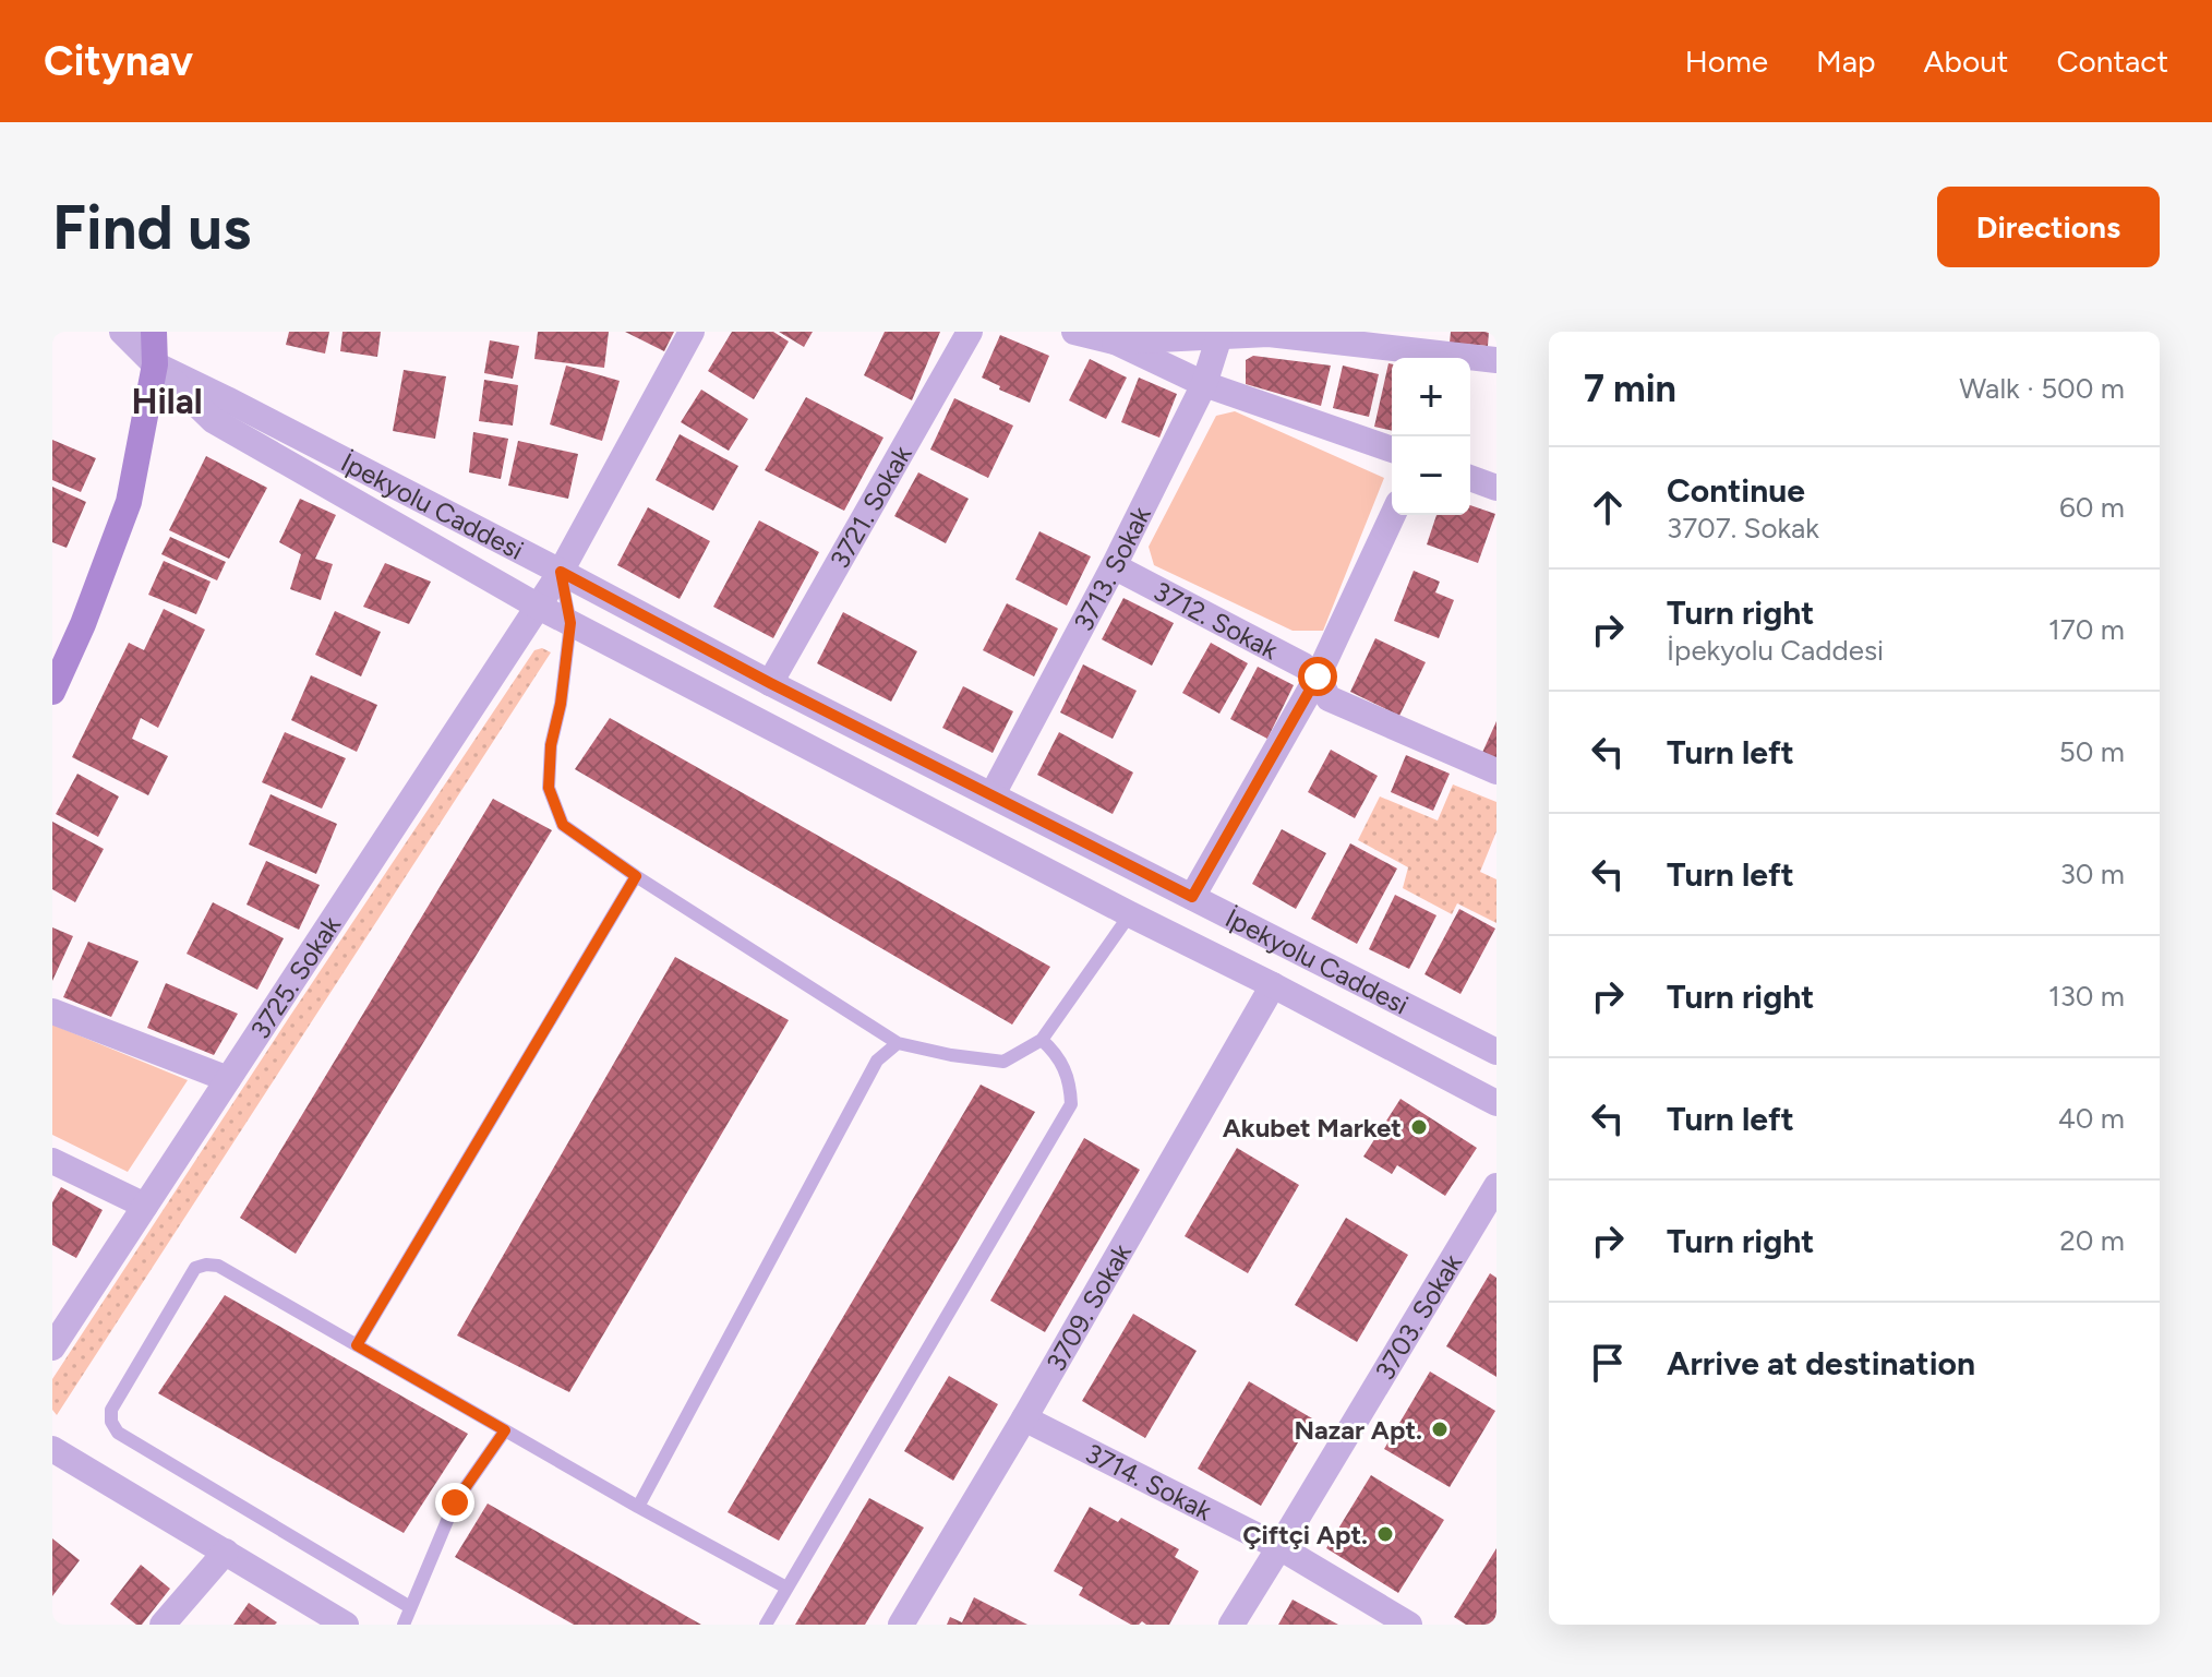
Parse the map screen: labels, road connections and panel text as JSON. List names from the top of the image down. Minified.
{"streets":{"street":["İpekyolu Caddesi","3721. Sokak","3713. Sokak","3712. Sokak","3725. Sokak","3709. Sokak","3703. Sokak","3714. Sokak"]},"crossings":[["İpekyolu Caddesi","3721. Sokak"],["İpekyolu Caddesi","3713. Sokak"],["İpekyolu Caddesi","3725. Sokak"],["3713. Sokak","3712. Sokak"],["3709. Sokak","3714. Sokak"],["3703. Sokak","3714. Sokak"]],"districts":["Hilal"],"places":["Akubet Market","Nazar Apt.","Çiftçi Apt."],"page":{"header":"Citynav","nav":["Home","Map","About","Contact"],"buttons":"Directions","title":"Find us","heading":["7 min","Walk · 500 m"],"map_buttons":["+","−"],"list":[["Continue","3707. Sokak","60 m"],["Turn right","İpekyolu Caddesi","170 m"],["Turn left","50 m"],["Turn left","30 m"],["Turn right","130 m"],["Turn left","40 m"],["Turn right","20 m"],"Arrive at destination"]}}
